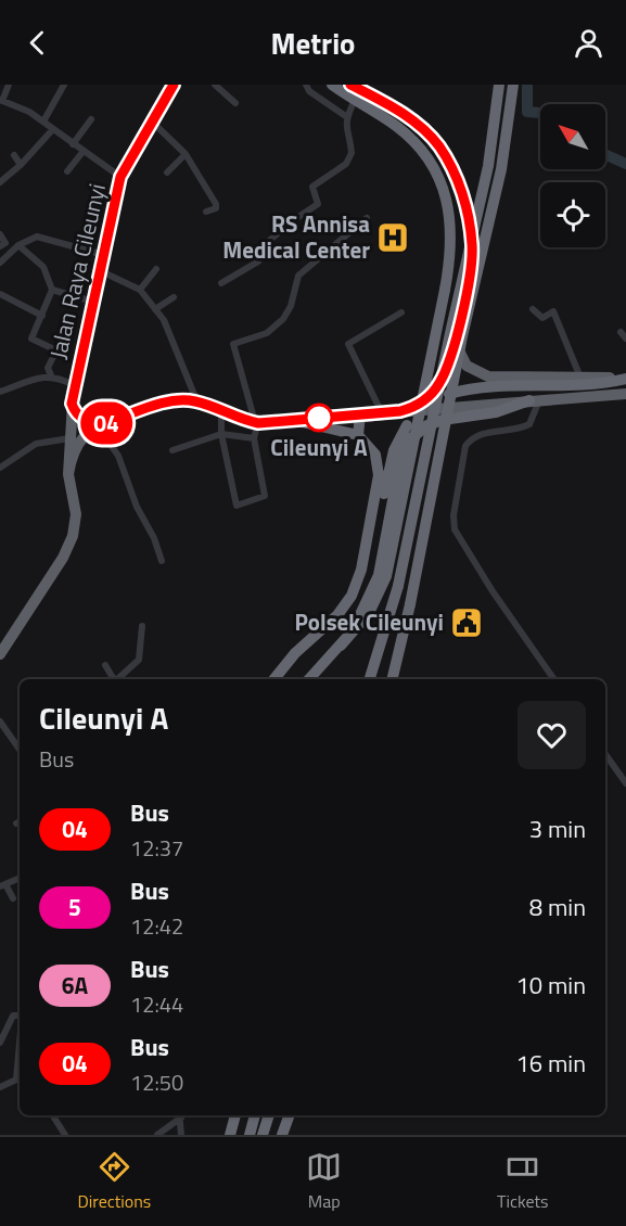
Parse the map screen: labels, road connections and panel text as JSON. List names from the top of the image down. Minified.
{"streets":{"highway":["Jalan Raya Cileunyi"]},"places":{"hospital":["RS Annisa Medical Center"],"other":["Cileunyi A"],"public building":["Polsek Cileunyi"]},"lines":["bus line 04"],"north":"top left","page":{"header":"Metrio","on_map":"04","heading":["Cileunyi A","Bus"],"list":[{"mark":"04","name":"Bus","note":"12:37","value":"3 min"},{"mark":"5","name":"Bus","note":"12:42","value":"8 min"},{"mark":"6A","name":"Bus","note":"12:44","value":"10 min"},{"mark":"04","name":"Bus","note":"12:50","value":"16 min"}],"tabs":["Directions","Map","Tickets"]}}
